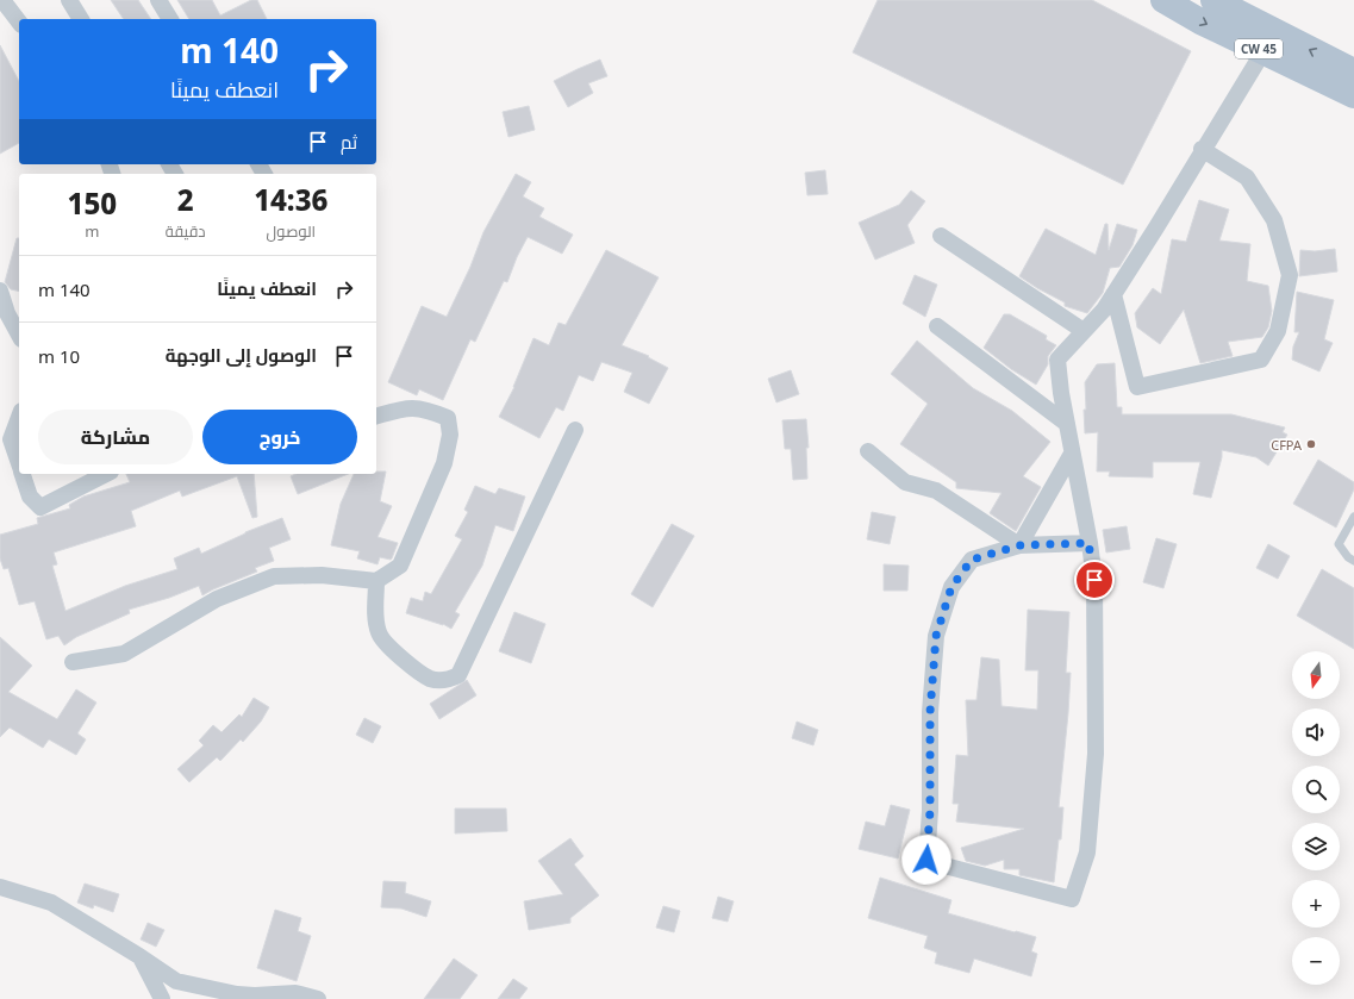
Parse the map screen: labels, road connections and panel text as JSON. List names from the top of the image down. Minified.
{"streets":{"main road":["CW 45"]},"places":["CFPA"],"north":"bottom","page":{"turn":["140 m","انعطف يمينًا"],"then":"ثم","eta":["14:36","الوصول","2","دقيقة","150","m"],"list":[{"name":"انعطف يمينًا","value":"140 m"},{"name":"الوصول إلى الوجهة","value":"10 m"}],"buttons":["خروج","مشاركة"],"map_buttons":["+","−"]}}
